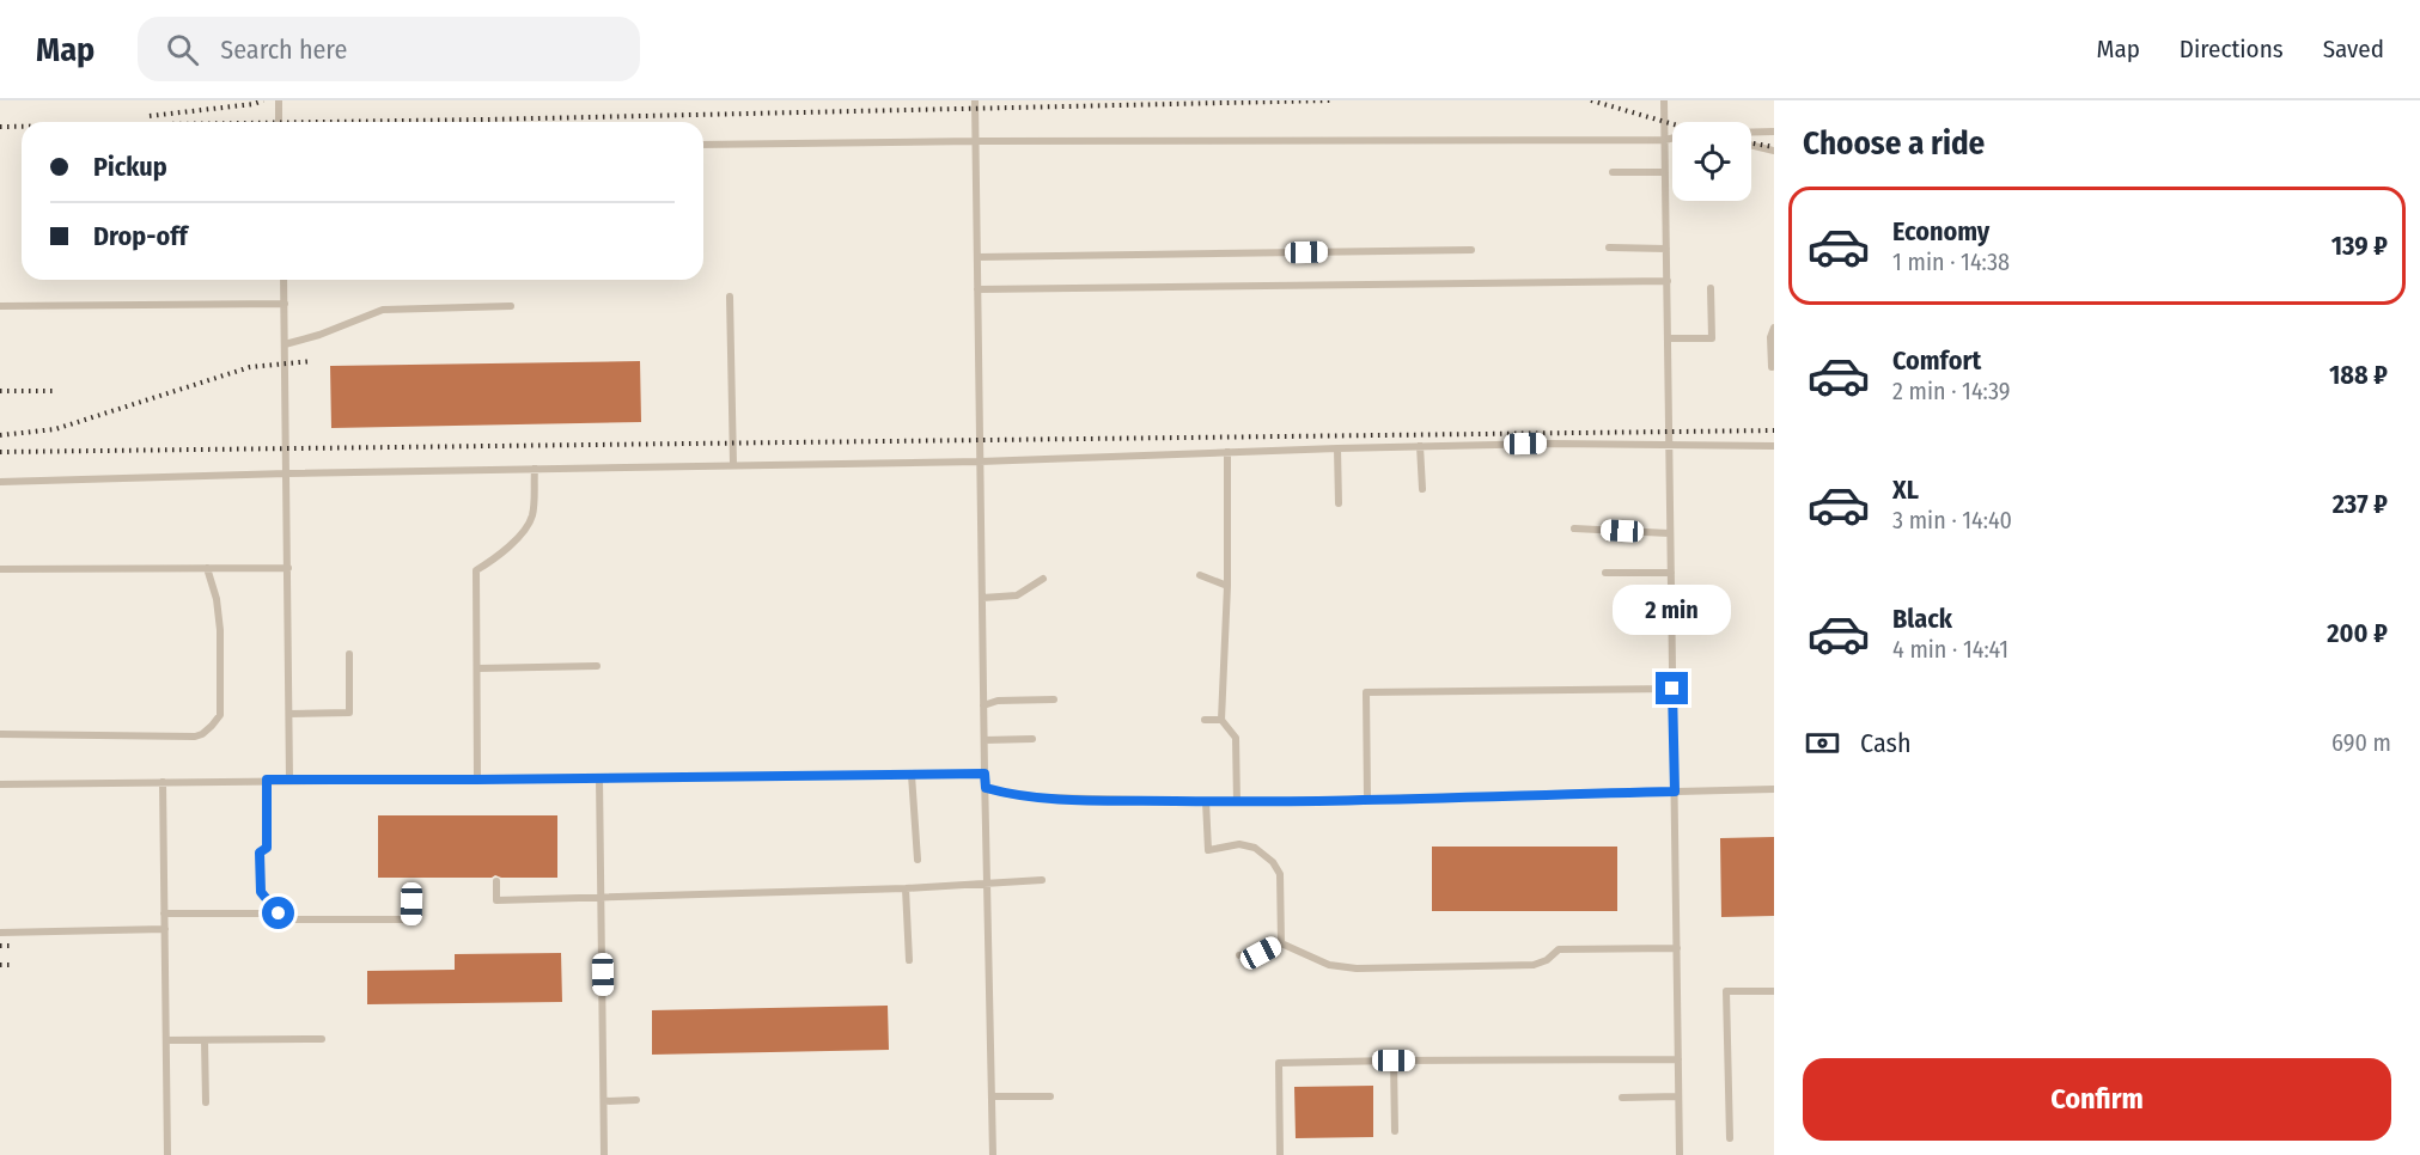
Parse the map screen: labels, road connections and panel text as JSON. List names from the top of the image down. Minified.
{"page":{"header":"Map","search":"Search here","nav":["Map","Directions","Saved"],"heading":"Choose a ride","banner":["Pickup","Drop-off"],"list":[{"name":"Economy","note":"1 min · 14:38","value":"139 ₽"},{"name":"Comfort","note":"2 min · 14:39","value":"188 ₽"},{"name":"XL","note":"3 min · 14:40","value":"237 ₽"},{"name":"Black","note":"4 min · 14:41","value":"200 ₽"}],"bubble":"2 min","pay":["Cash","690 m"],"buttons":"Confirm"}}
